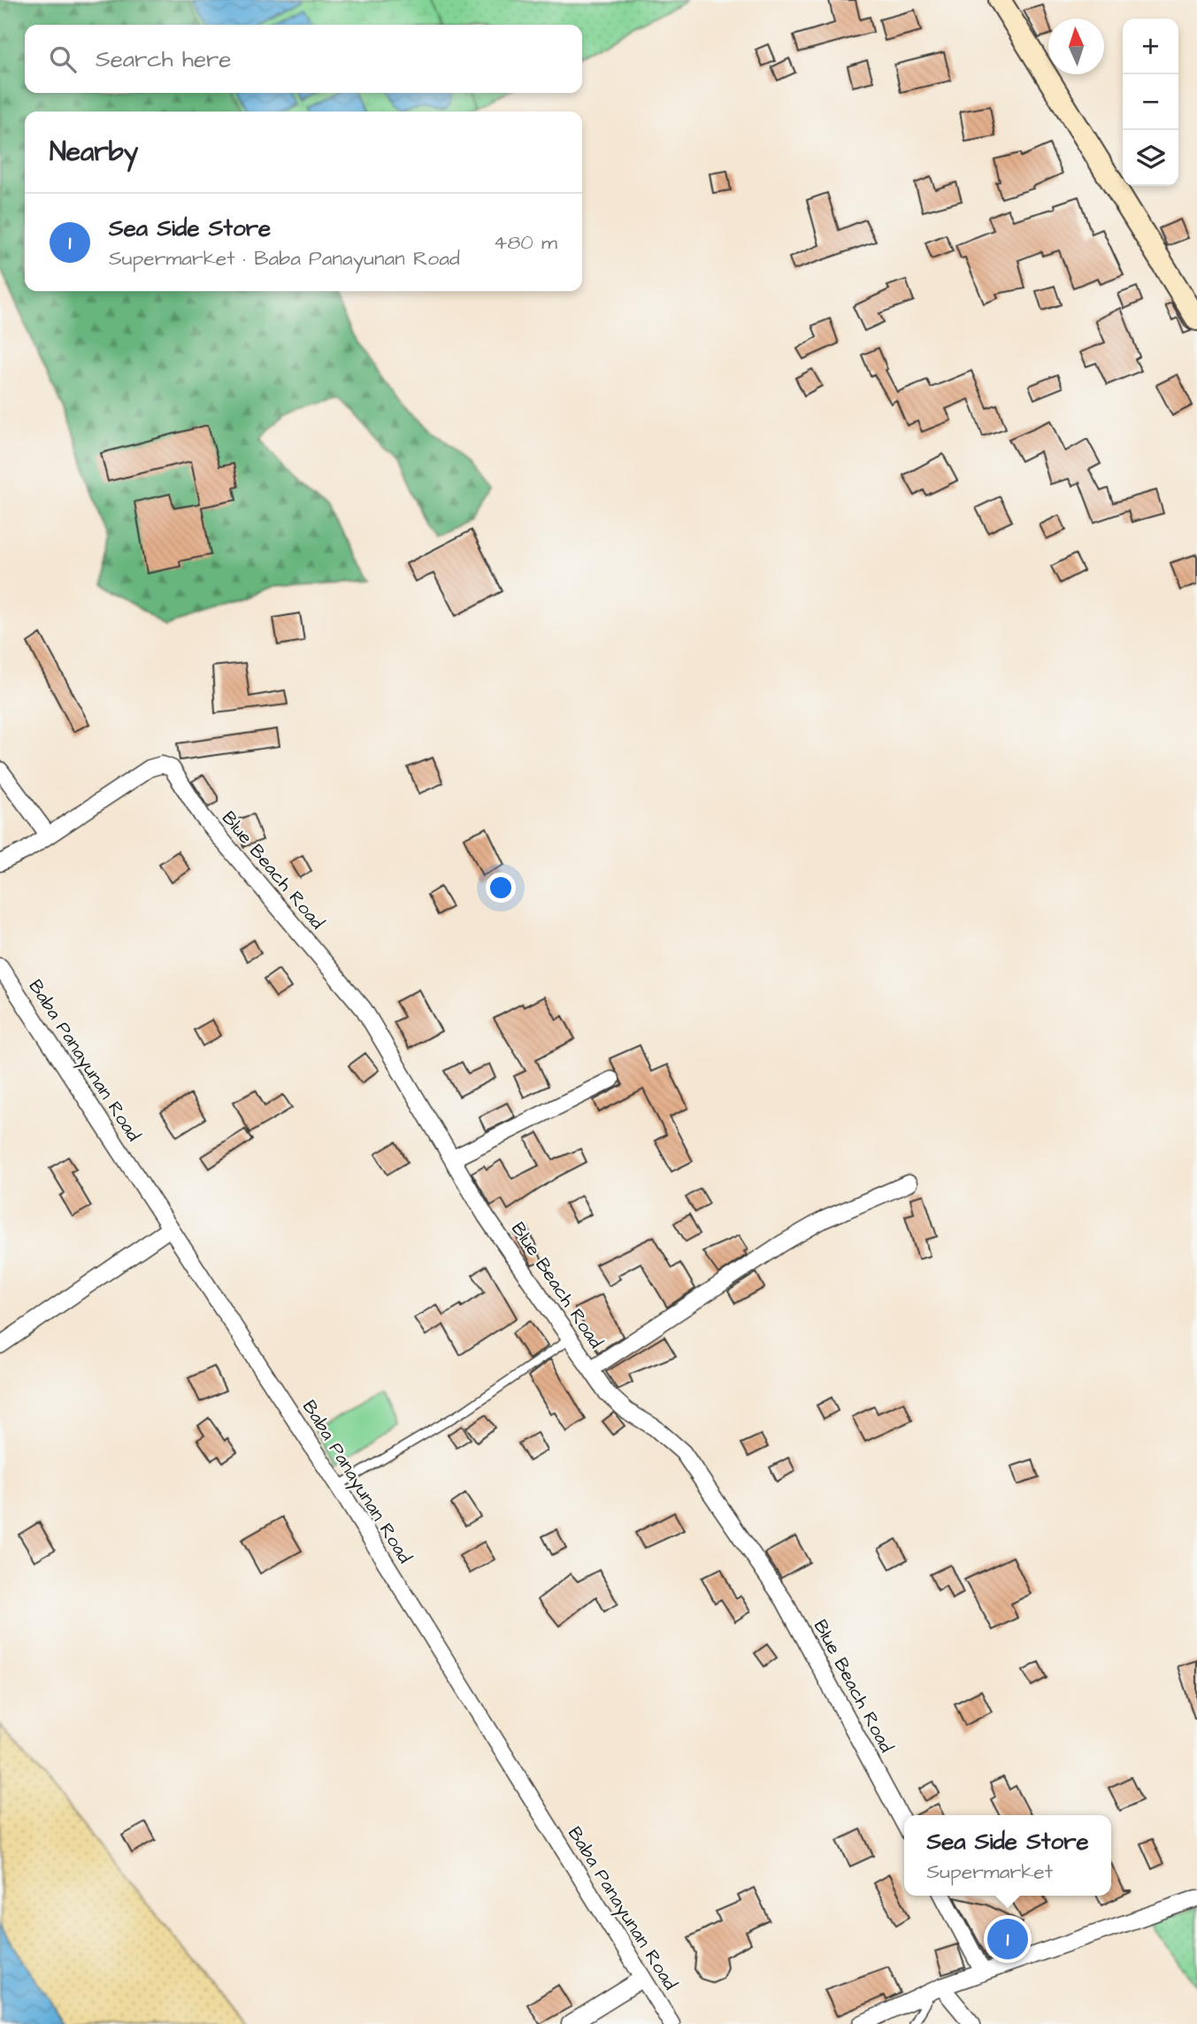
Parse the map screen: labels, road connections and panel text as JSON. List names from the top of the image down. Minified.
{"streets":{"street":["Blue Beach Road","Baba Panayunan Road"]},"north":"top","page":{"map_buttons":["+","−"],"search":"Search here","heading":"Nearby","list":[{"mark":"1","name":"Sea Side Store","note":"Supermarket · Baba Panayunan Road","value":"480 m"}],"popup":["Sea Side Store","Supermarket"],"pins":"1"}}
